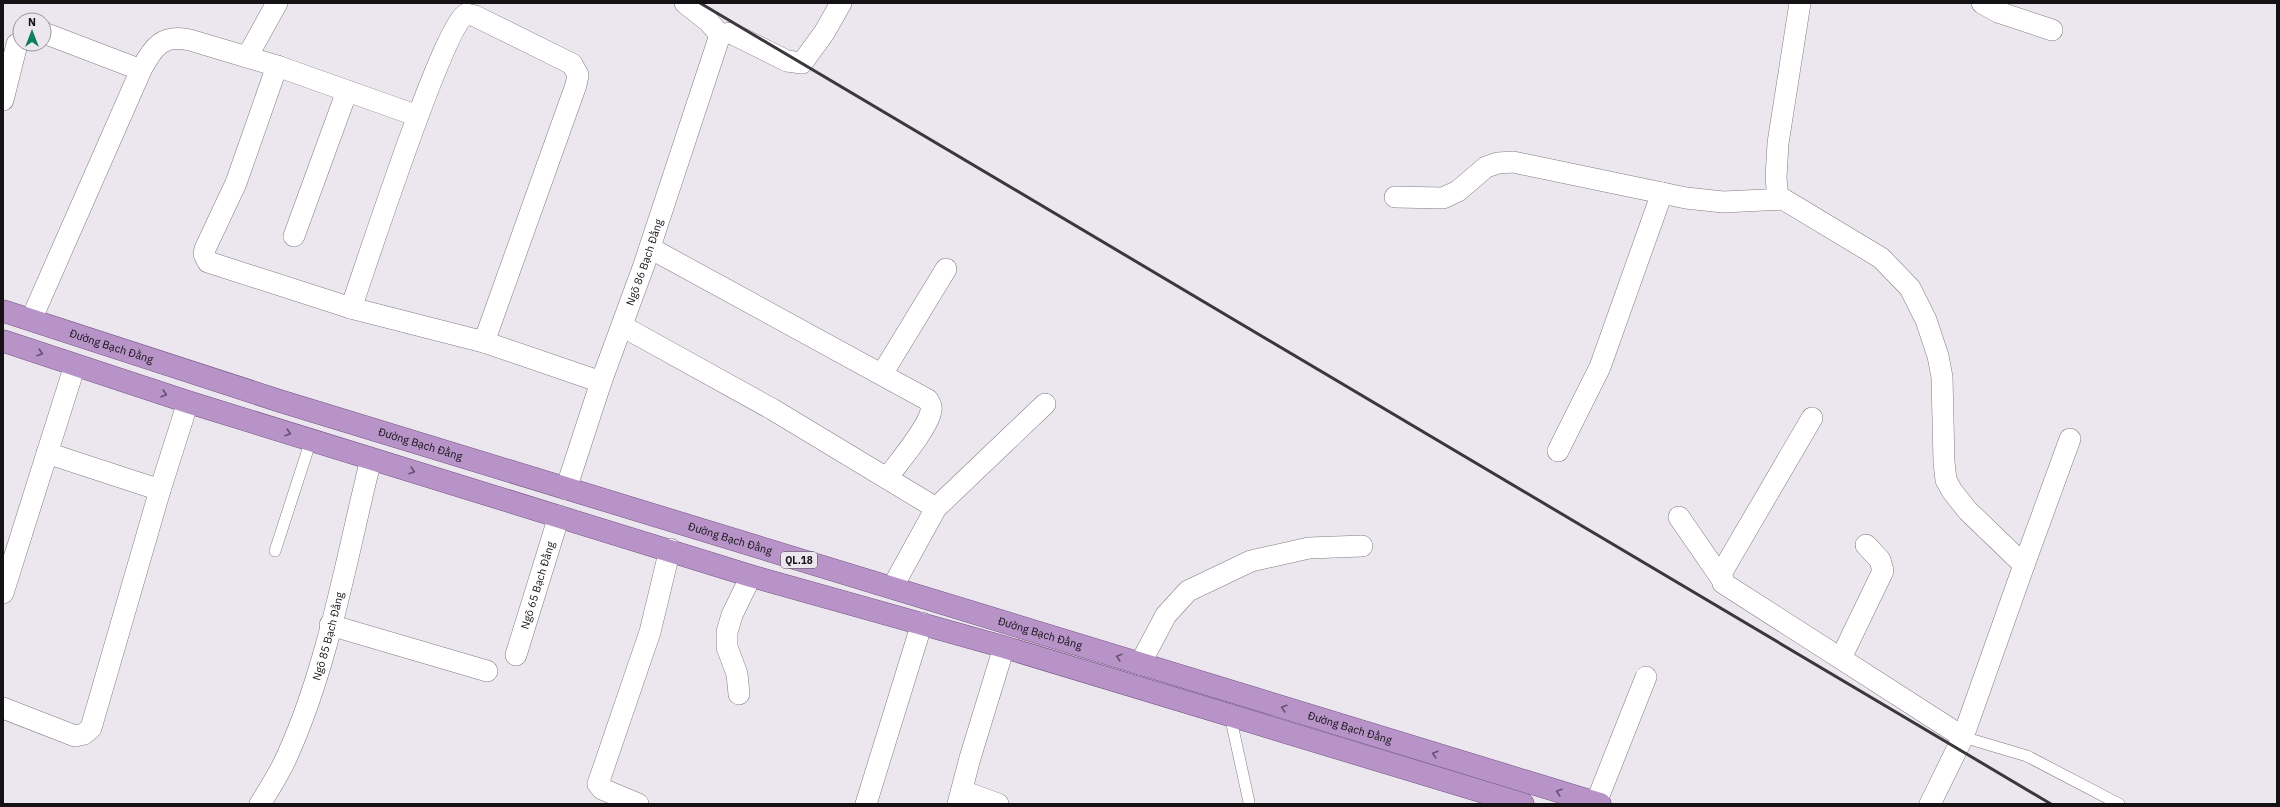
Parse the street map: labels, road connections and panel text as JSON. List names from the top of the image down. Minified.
{"streets":{"highway":["Đường Bạch Đằng","QL.18"],"street":["Ngõ 86 Bạch Đằng","Ngõ 65 Bạch Đằng","Ngõ 85 Bạch Đằng"]},"crossings":[["Ngõ 86 Bạch Đằng","Đường Bạch Đằng"],["Đường Bạch Đằng","Ngõ 65 Bạch Đằng"],["Đường Bạch Đằng","Ngõ 85 Bạch Đằng"]],"north":"top"}
